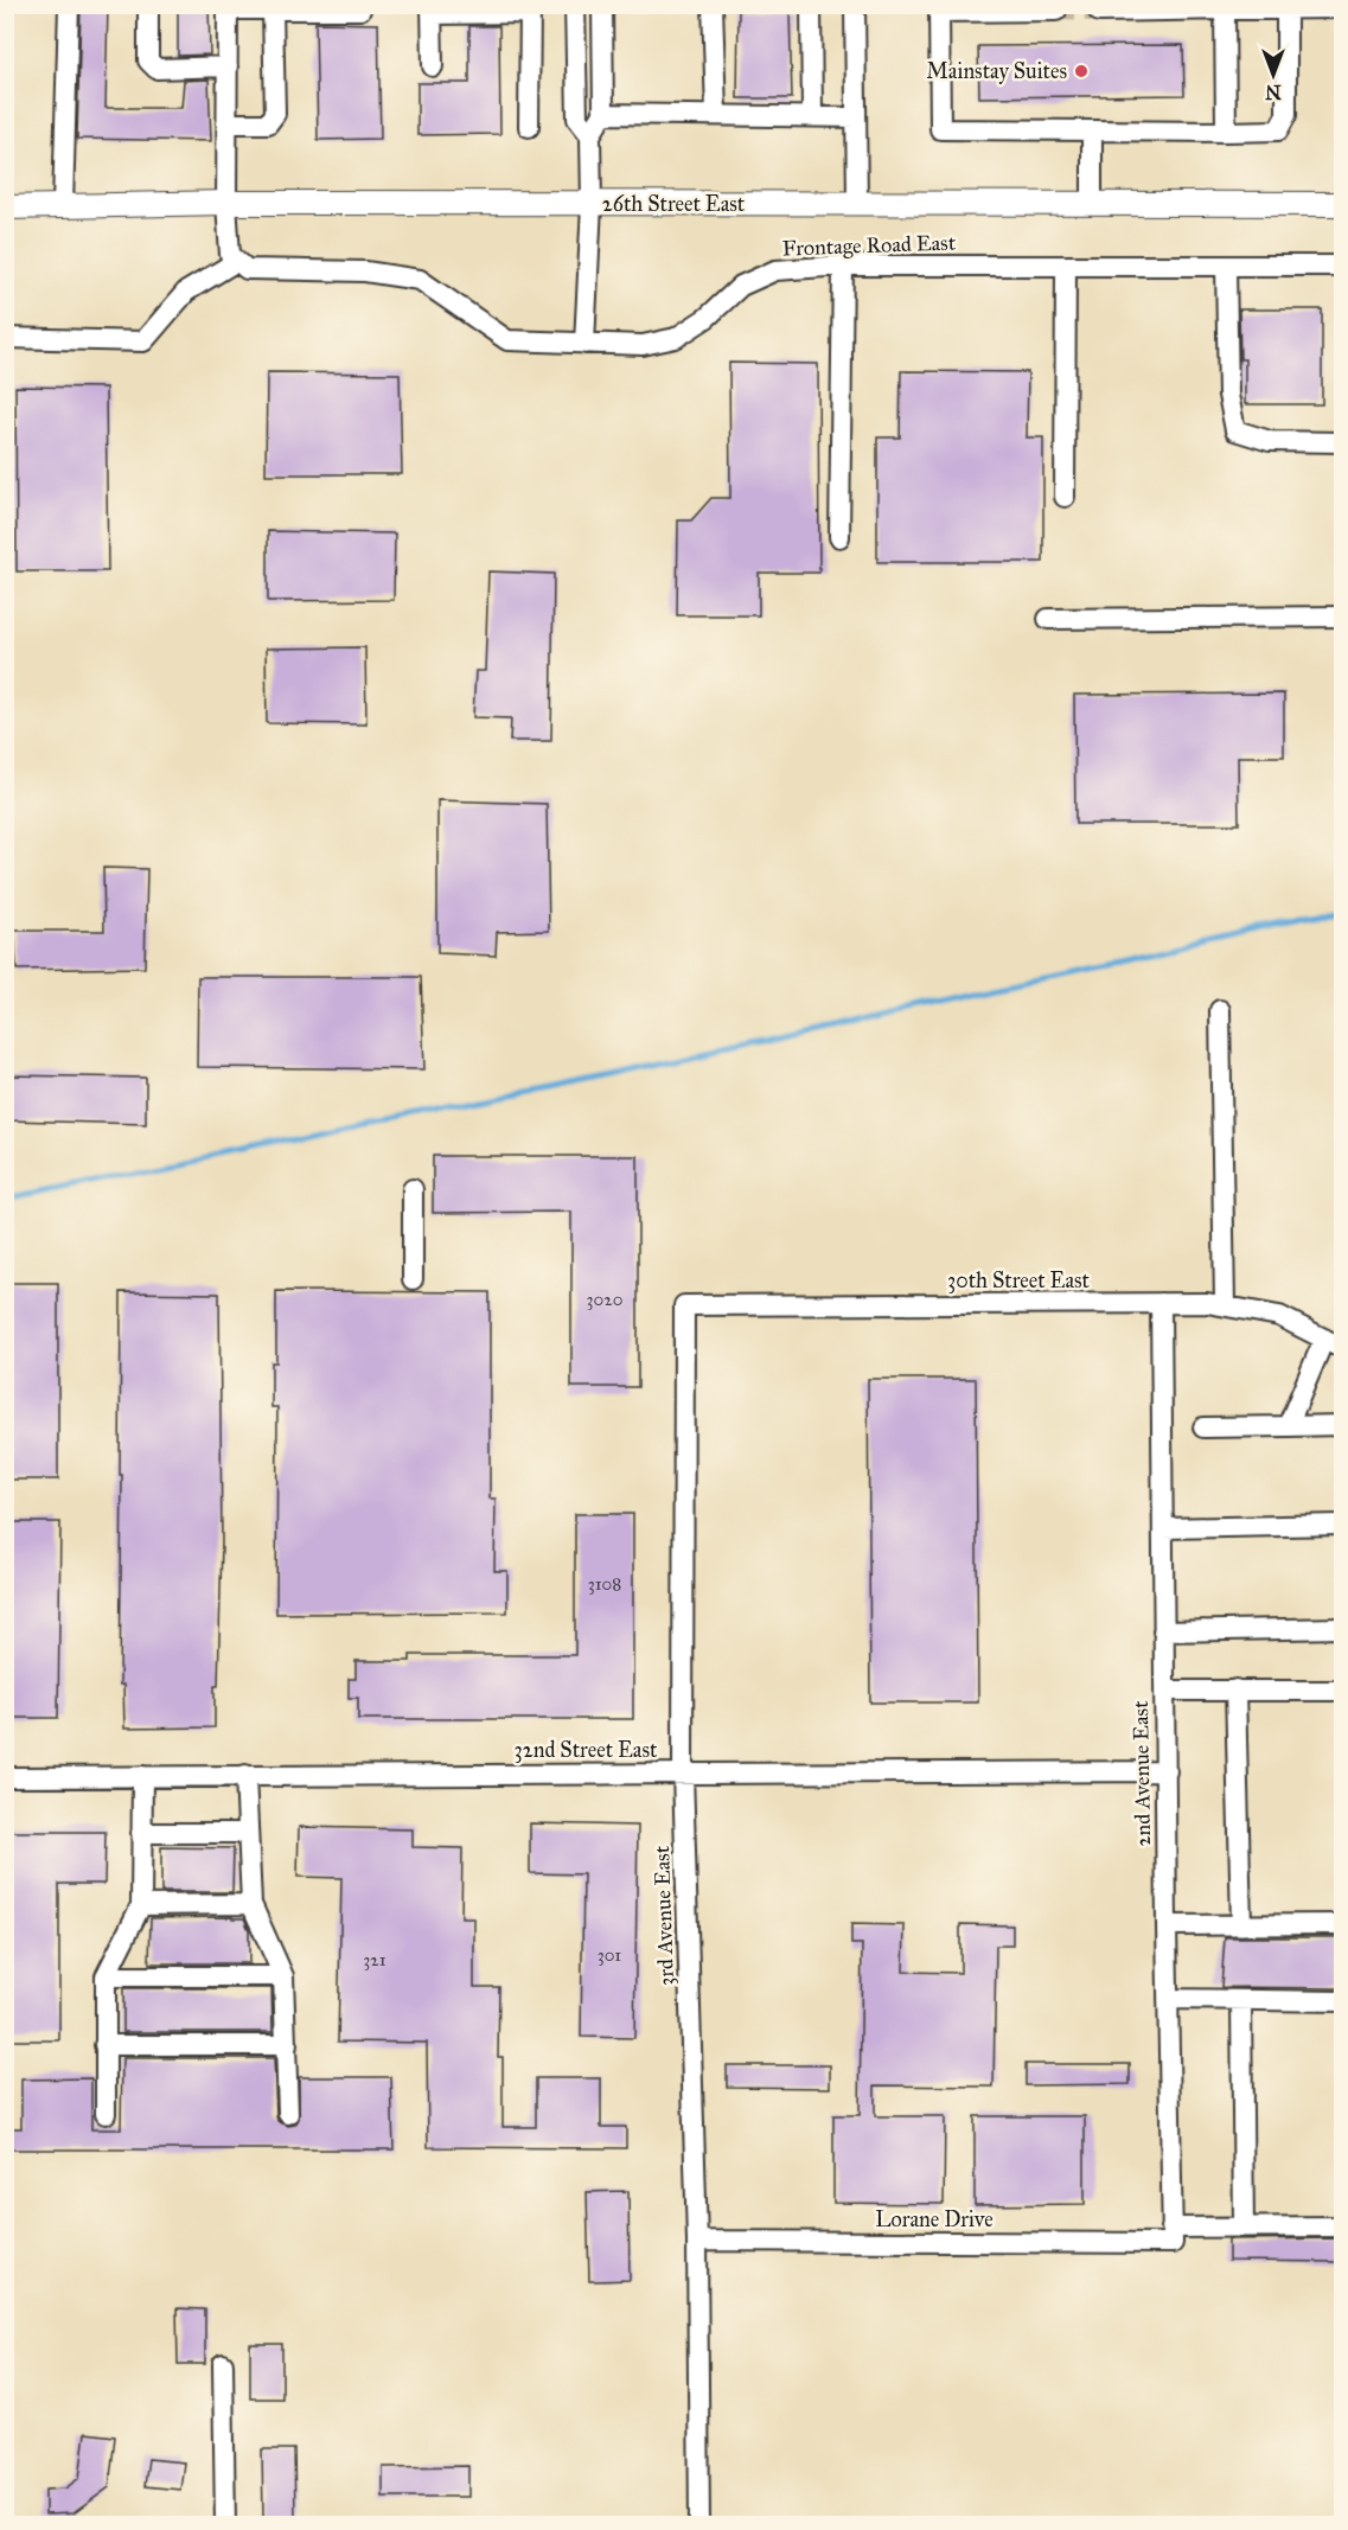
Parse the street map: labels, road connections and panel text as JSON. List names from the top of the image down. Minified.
{"streets":{"main road":["26th Street East"],"lane":["Frontage Road East","30th Street East","32nd Street East","2nd Avenue East","3rd Avenue East","Lorane Drive"]},"crossings":[["30th Street East","2nd Avenue East"],["30th Street East","3rd Avenue East"],["32nd Street East","2nd Avenue East"],["32nd Street East","3rd Avenue East"],["2nd Avenue East","Lorane Drive"],["3rd Avenue East","Lorane Drive"]],"places":["Mainstay Suites"],"house_numbers":["3020","3108","301","321"],"north":"bottom"}
